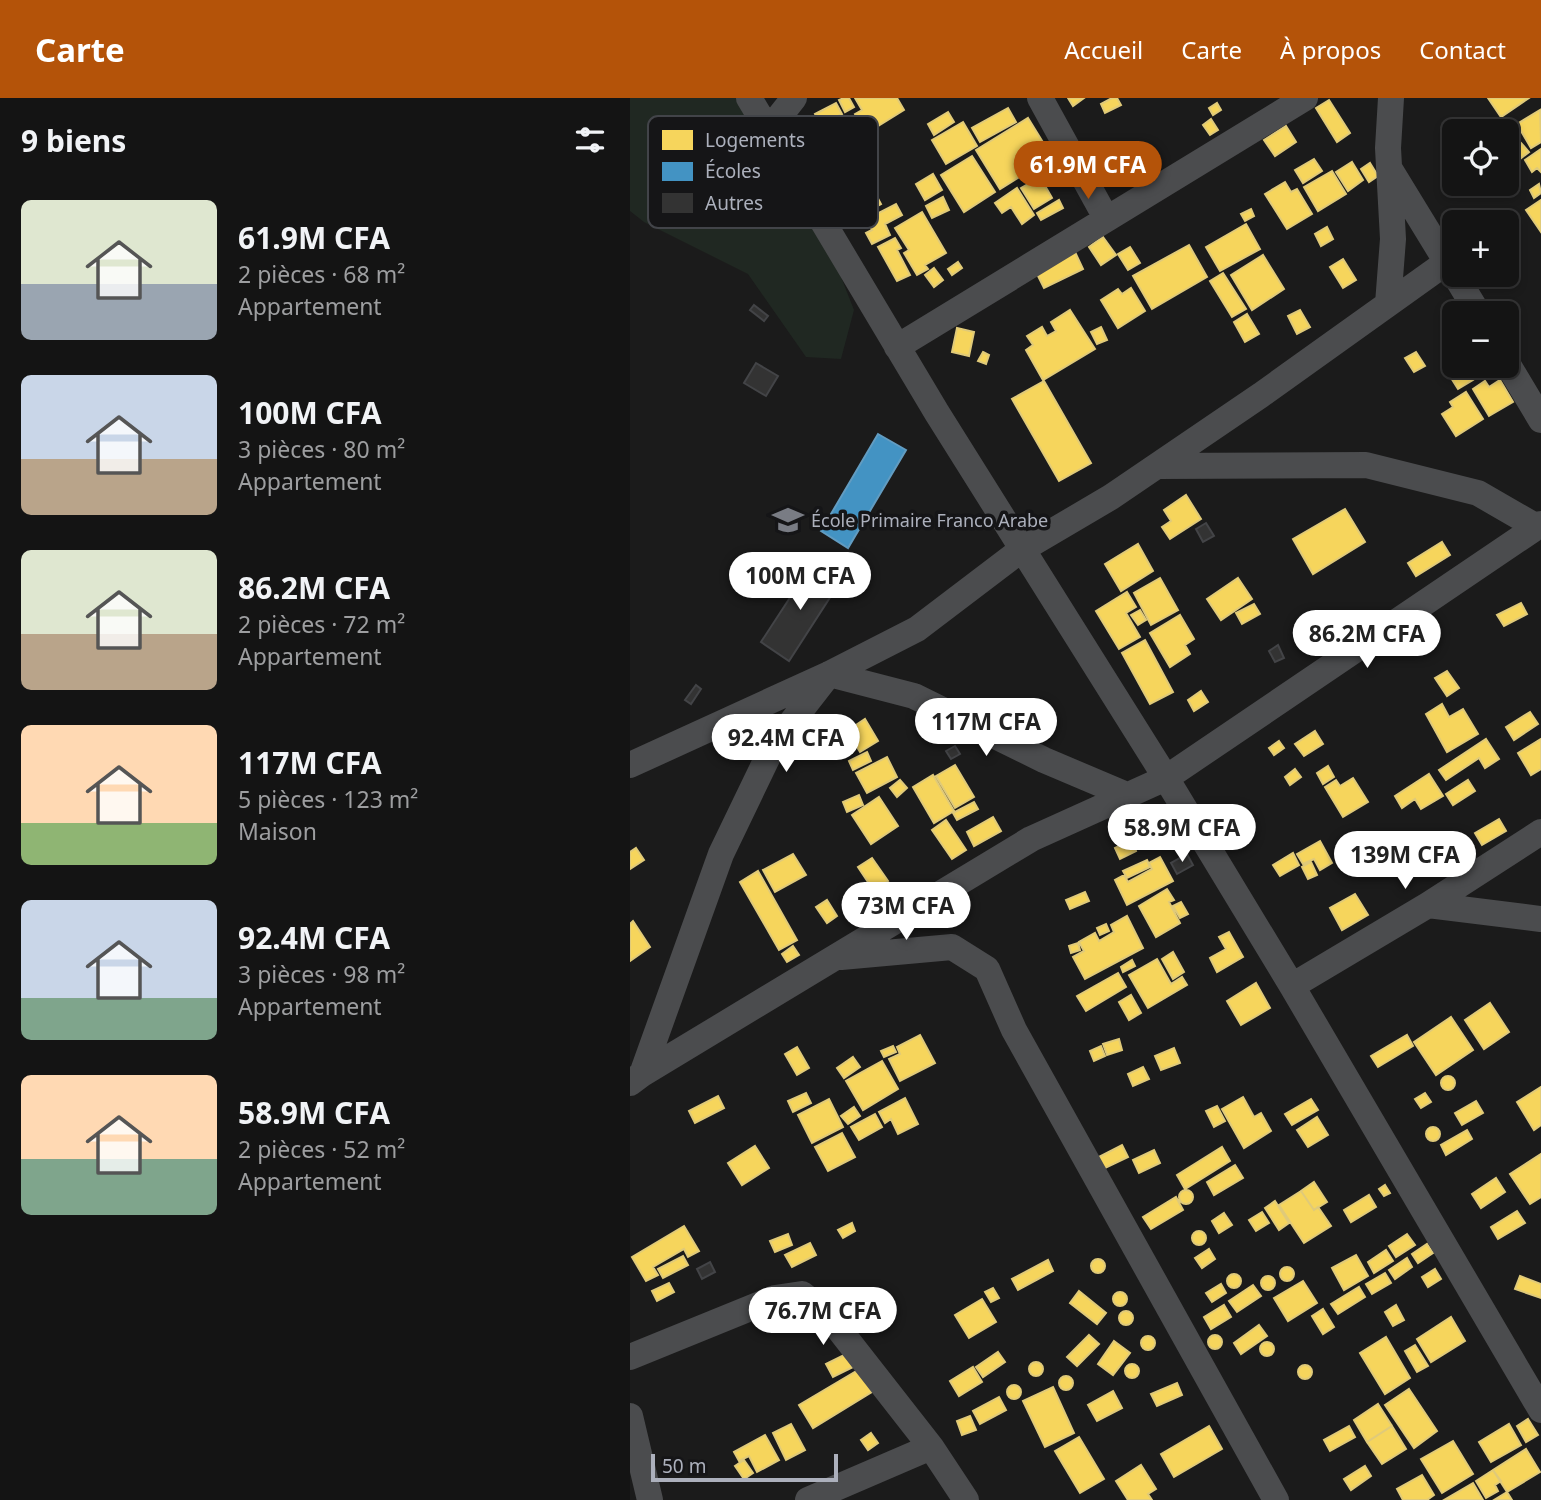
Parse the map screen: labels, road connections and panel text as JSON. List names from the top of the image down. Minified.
{"places":{"school or university":["École Primaire Franco Arabe"]},"legend":["Logements","Écoles","Autres"],"scale_bar":"50 m","page":{"header":"Carte","nav":["Accueil","Carte","À propos","Contact"],"heading":"9 biens","map_buttons":["+","−"],"price":["61.9M CFA","100M CFA","86.2M CFA","117M CFA","92.4M CFA","58.9M CFA","139M CFA","73M CFA","76.7M CFA"],"list":[{"name":"61.9M CFA","note":"2 pièces · 68 m² · Appartement"},{"name":"100M CFA","note":"3 pièces · 80 m² · Appartement"},{"name":"86.2M CFA","note":"2 pièces · 72 m² · Appartement"},{"name":"117M CFA","note":"5 pièces · 123 m² · Maison"},{"name":"92.4M CFA","note":"3 pièces · 98 m² · Appartement"},{"name":"58.9M CFA","note":"2 pièces · 52 m² · Appartement"}],"scale":"50 m"}}
